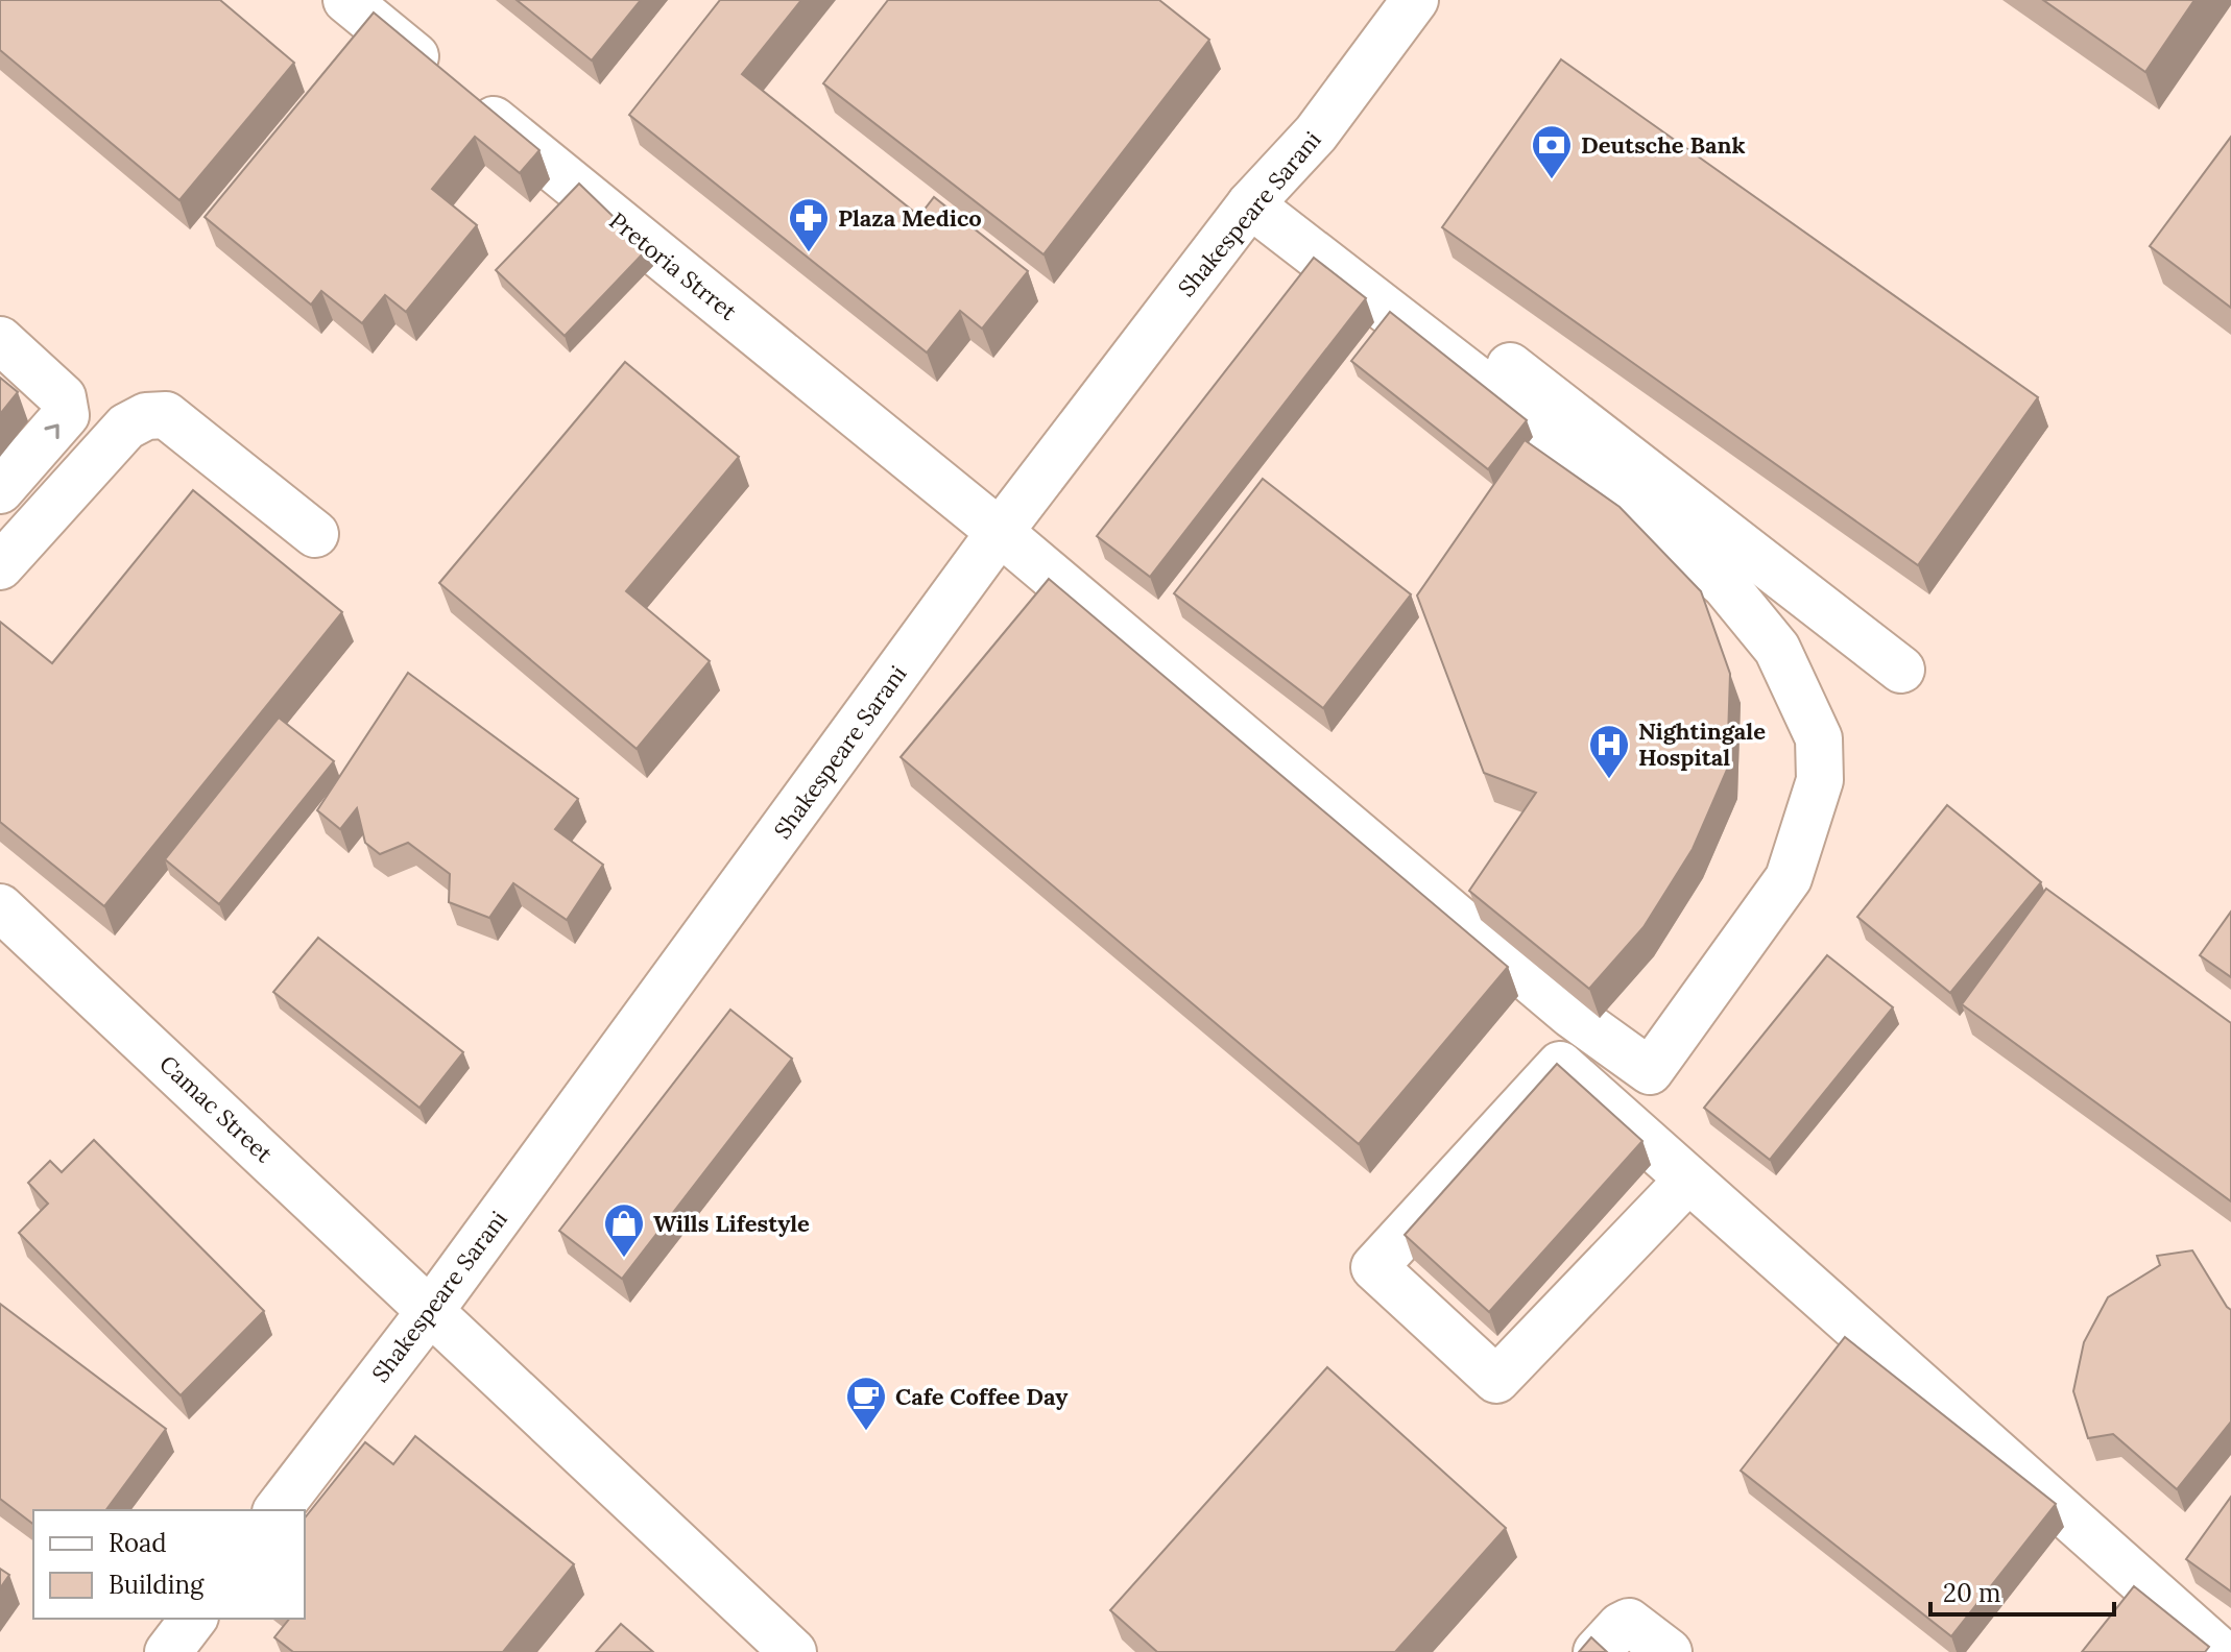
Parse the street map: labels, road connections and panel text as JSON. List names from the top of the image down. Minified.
{"streets":{"main road":["Shakespeare Sarani","Pretoria Strret","Camac Street"]},"crossings":[["Shakespeare Sarani","Pretoria Strret"],["Shakespeare Sarani","Camac Street"]],"places":{"bank":["Deutsche Bank"],"pharmacy":["Plaza Medico"],"hospital":["Nightingale Hospital"],"shop":["Wills Lifestyle"],"cafe":["Cafe Coffee Day"]},"legend":["Road","Building"],"scale_bar":"20 m"}
